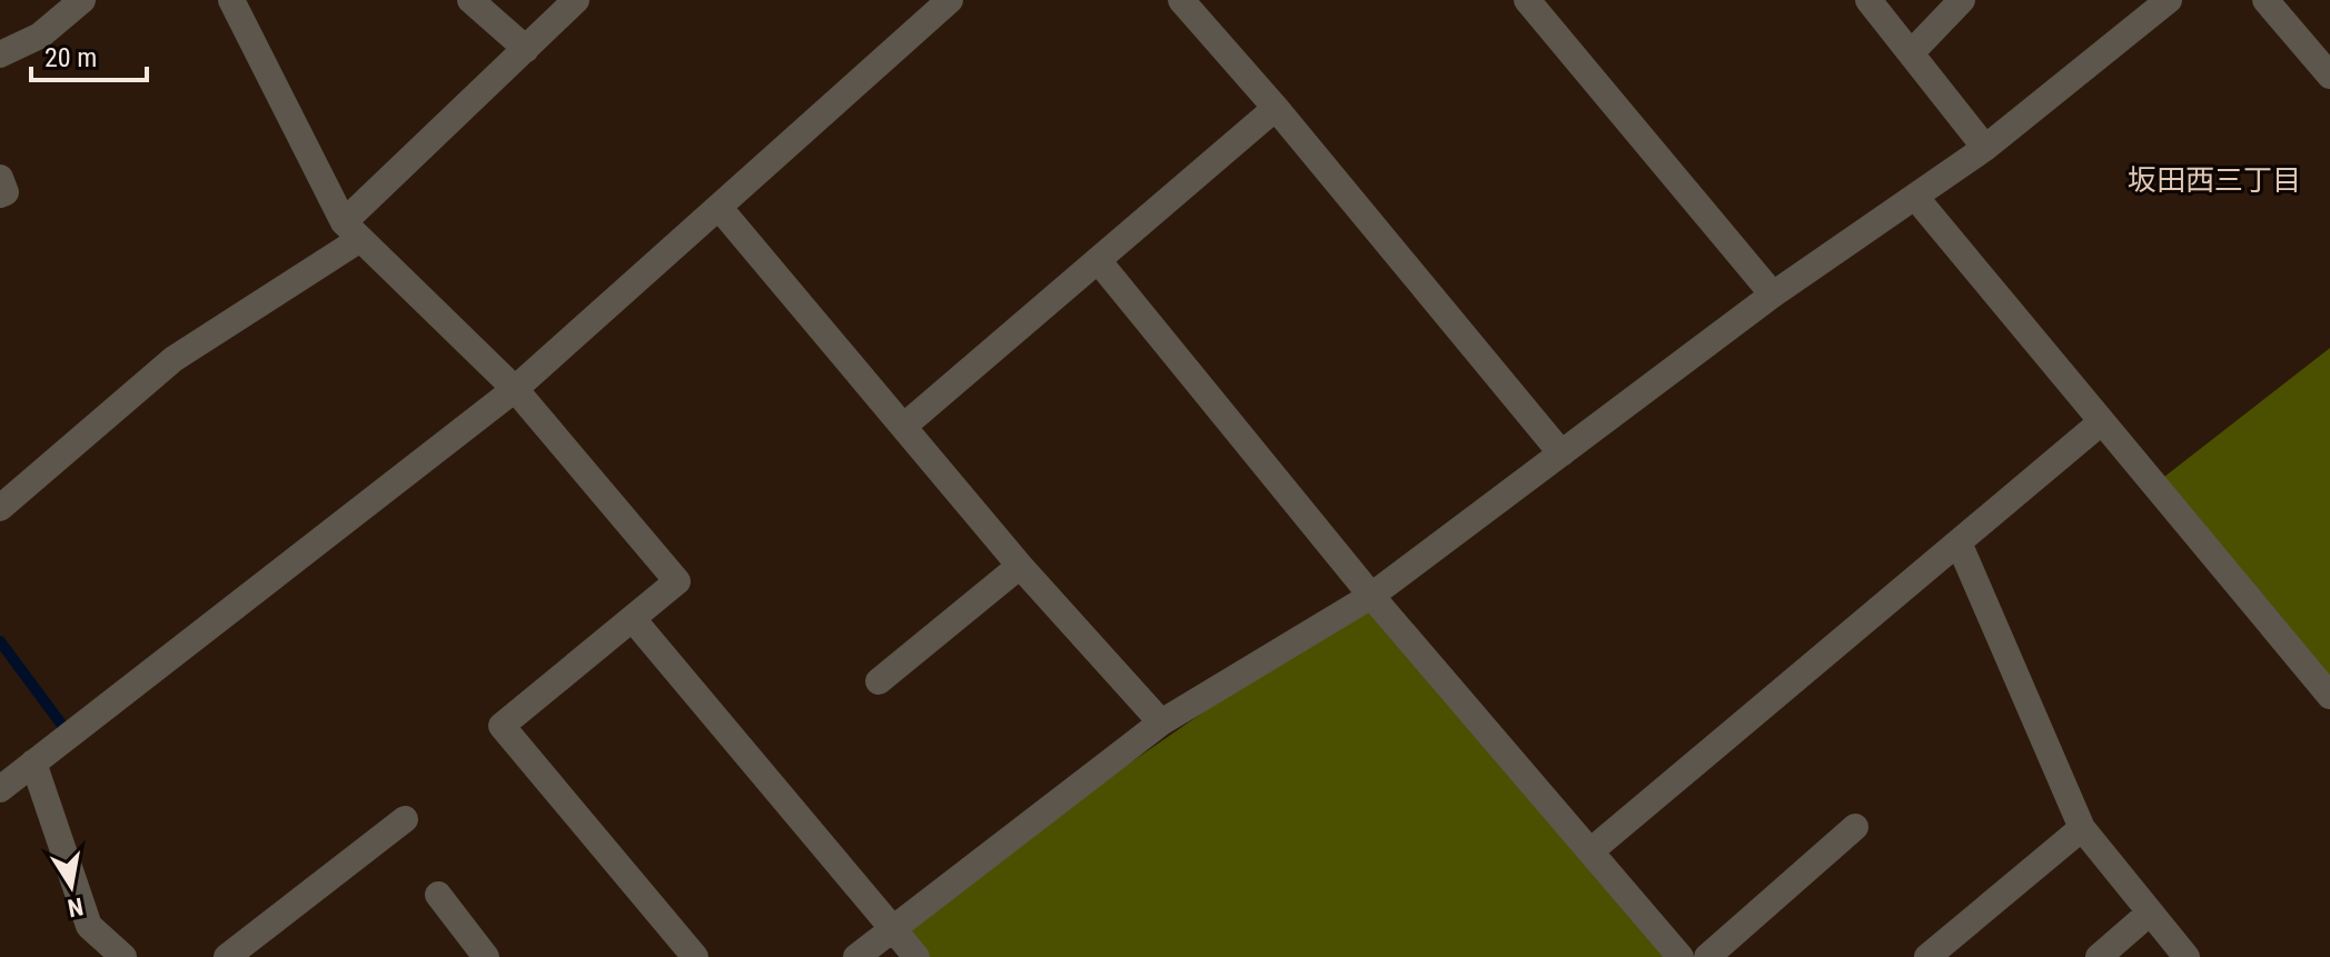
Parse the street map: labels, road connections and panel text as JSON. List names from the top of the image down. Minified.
{"districts":["坂田西三丁目"],"scale_bar":"20 m","north":"bottom"}
